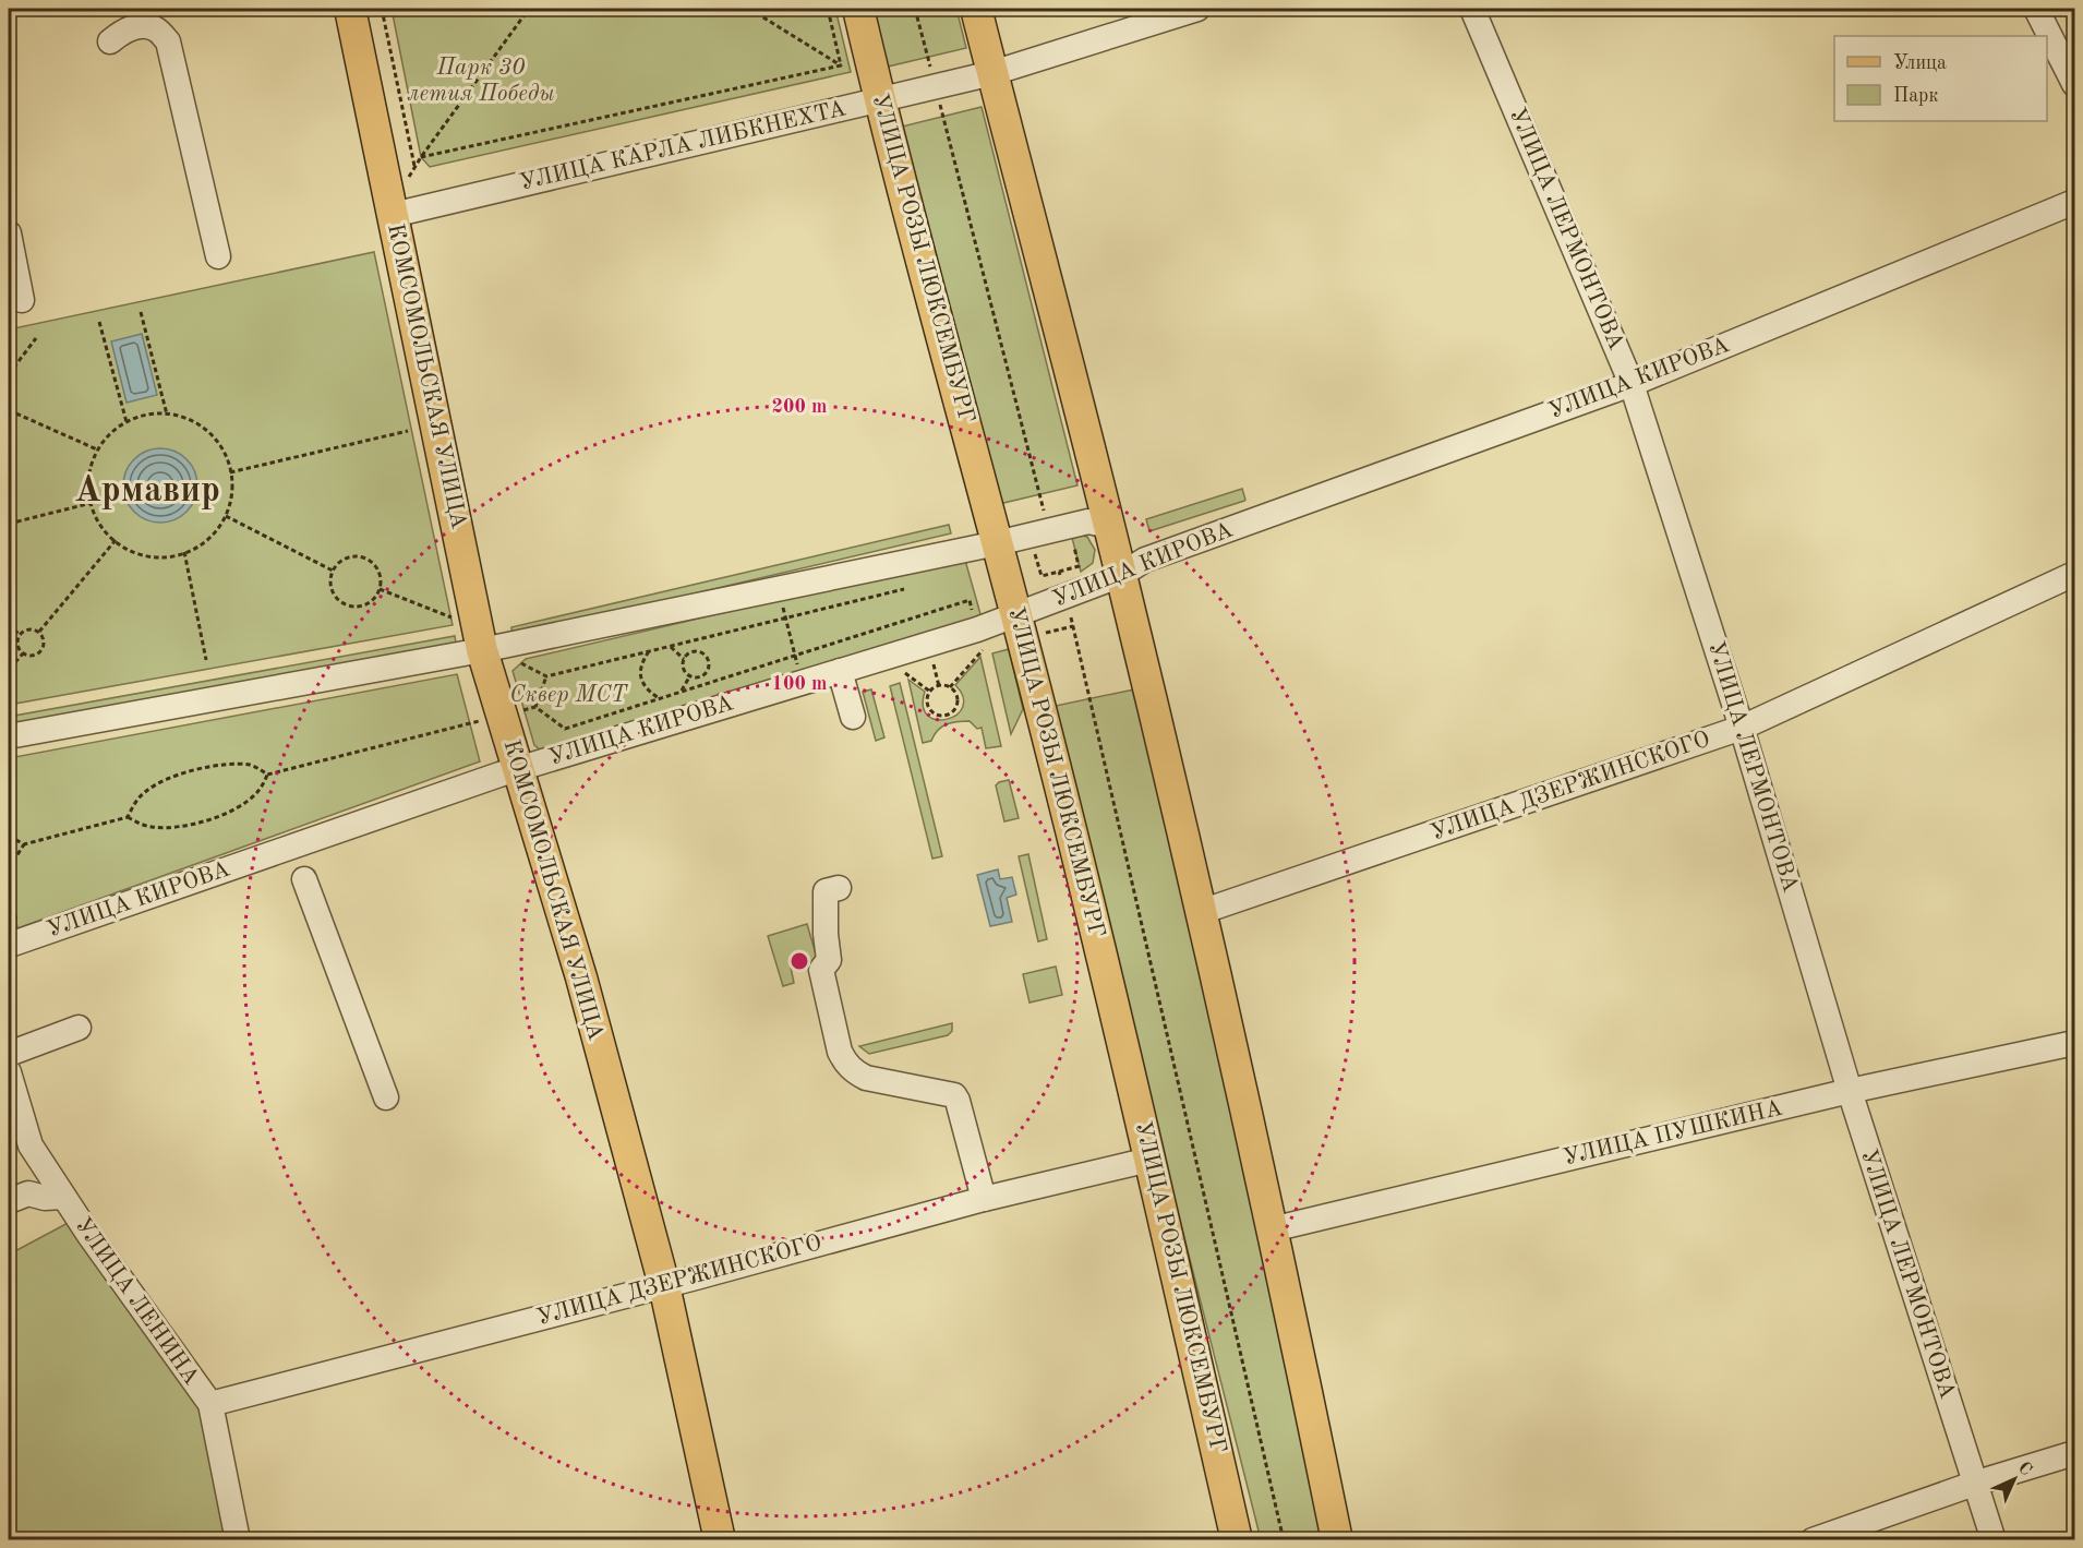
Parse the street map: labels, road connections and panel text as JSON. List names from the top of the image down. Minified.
{"streets":{"main road":["УЛИЦА РОЗЫ ЛЮКСЕМБУРГ","КОМСОМОЛЬСКАЯ УЛИЦА"],"street":["УЛИЦА КАРЛА ЛИБКНЕХТА","УЛИЦА ЛЕРМОНТОВА","УЛИЦА КИРОВА","УЛИЦА ДЗЕРЖИНСКОГО","УЛИЦА ПУШКИНА","УЛИЦА ЛЕНИНА"]},"crossings":[["УЛИЦА КАРЛА ЛИБКНЕХТА","УЛИЦА РОЗЫ ЛЮКСЕМБУРГ"],["УЛИЦА КАРЛА ЛИБКНЕХТА","КОМСОМОЛЬСКАЯ УЛИЦА"],["УЛИЦА ЛЕРМОНТОВА","УЛИЦА КИРОВА"],["УЛИЦА ЛЕРМОНТОВА","УЛИЦА ДЗЕРЖИНСКОГО"],["УЛИЦА ЛЕРМОНТОВА","УЛИЦА ПУШКИНА"],["УЛИЦА РОЗЫ ЛЮКСЕМБУРГ","УЛИЦА КИРОВА"],["УЛИЦА РОЗЫ ЛЮКСЕМБУРГ","УЛИЦА ДЗЕРЖИНСКОГО"],["КОМСОМОЛЬСКАЯ УЛИЦА","УЛИЦА КИРОВА"],["КОМСОМОЛЬСКАЯ УЛИЦА","УЛИЦА ДЗЕРЖИНСКОГО"],["УЛИЦА ДЗЕРЖИНСКОГО","УЛИЦА ЛЕНИНА"]],"districts":["Армавир"],"parks":["Парк 30 летия Победы","Сквер МСТ"],"legend":["Улица","Парк"],"north":"top right","rings":["200 m","100 m"]}
